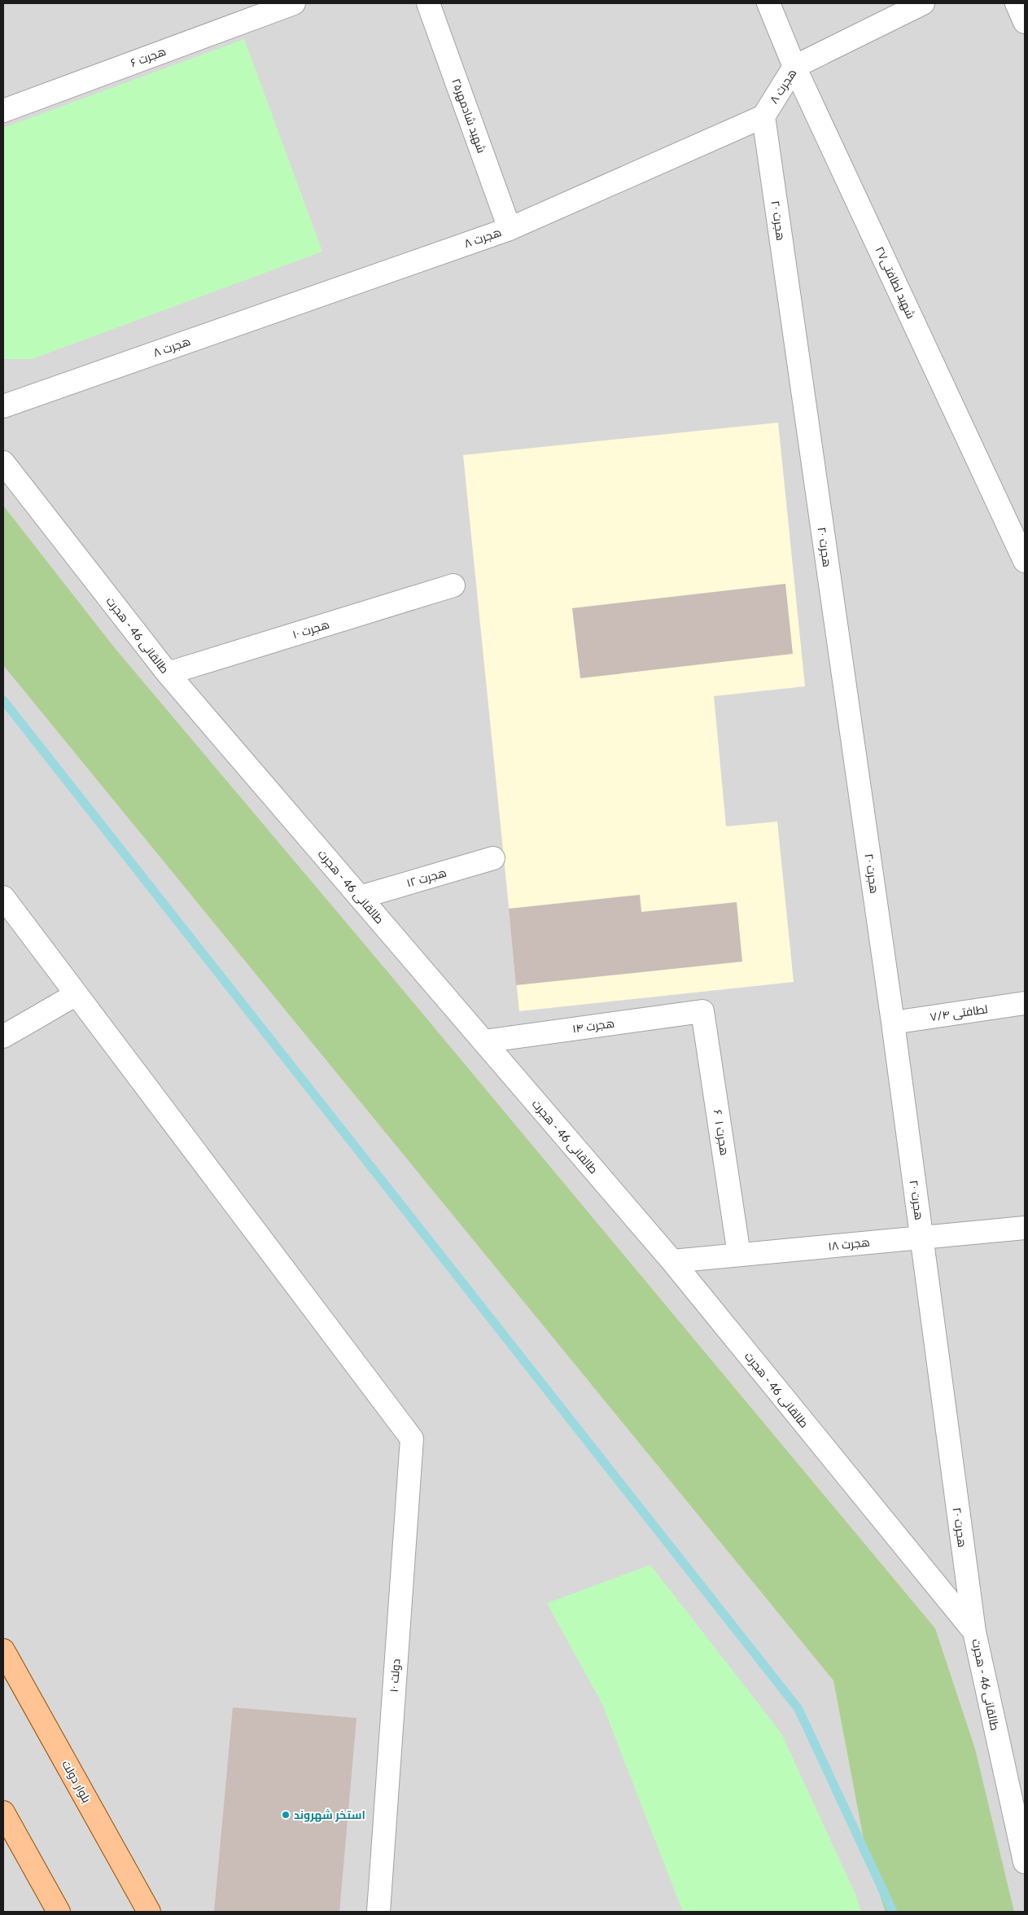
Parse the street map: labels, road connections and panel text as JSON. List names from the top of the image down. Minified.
{"streets":{"main road":["بلوار دولت"],"street":["هجرت ۶","هجرت ۸","شهید شادمهر۲۵","هجرت ۲۰","شهید لطافتی۲۷","هجرت ۱۰","طالقانی 46 - هجرت","هجرت ۱۲","لطافتی ۷/۴","هجرت ۱۴","هجرت ۱ ‍ ۶","هجرت ۱۸","دولت ۱۰"]},"crossings":[["هجرت ۸","شهید شادمهر۲۵"],["هجرت ۸","هجرت ۲۰"],["هجرت ۸","شهید لطافتی۲۷"],["هجرت ۲۰","طالقانی 46 - هجرت"],["هجرت ۲۰","لطافتی ۷/۴"],["هجرت ۲۰","هجرت ۱۸"],["هجرت ۱۰","طالقانی 46 - هجرت"],["طالقانی 46 - هجرت","هجرت ۱۲"],["طالقانی 46 - هجرت","هجرت ۱۴"],["طالقانی 46 - هجرت","هجرت ۱۸"],["هجرت ۱۴","هجرت ۱ ‍ ۶"],["هجرت ۱ ‍ ۶","هجرت ۱۸"]],"places":["استخر شهروند"]}
